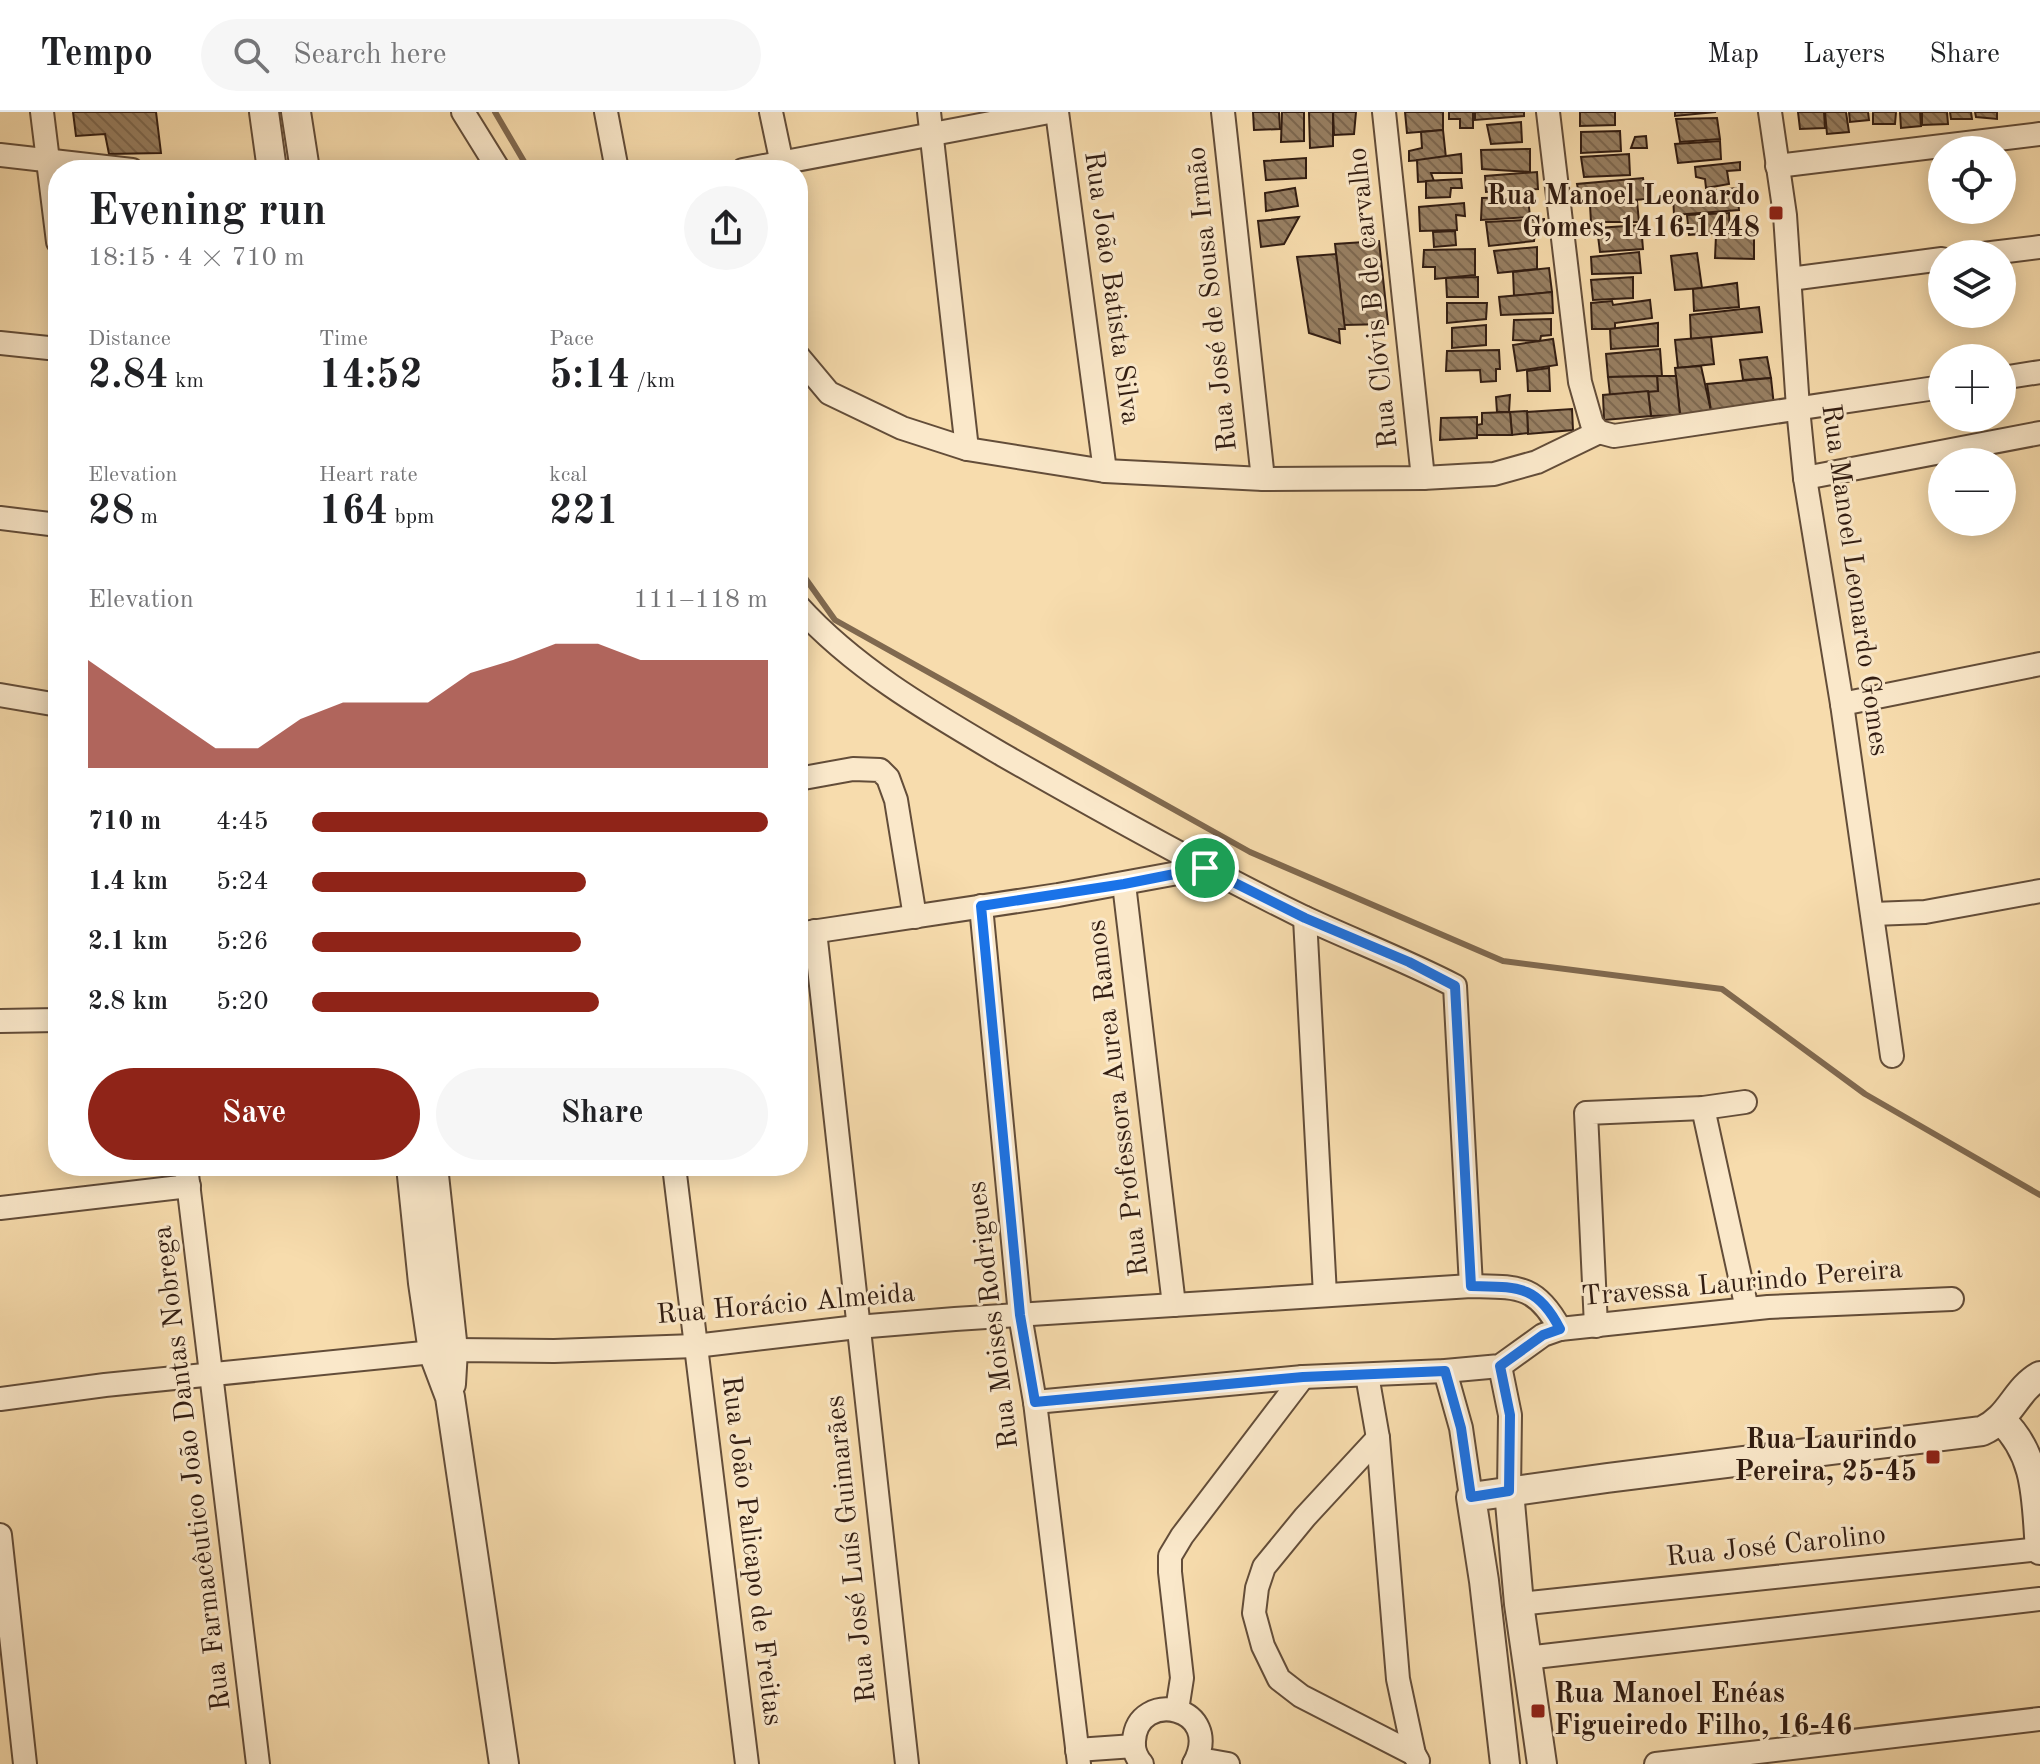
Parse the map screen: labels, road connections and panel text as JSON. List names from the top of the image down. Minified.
{"streets":{"street":["Rua João Batista Silva","Rua Clóvis B de carvalho","Rua José de Sousa Irmão","Rua Manoel Leonardo Gomes","Rua Professora Aurea Ramos","Travessa Laurindo Pereira","Rua Horácio Almeida","Rua Moises Rodrigues","Rua Farmacêutico João Dantas Nobrega","Rua José Carolino","Rua José Luís Guimarães","Rua João Palicapo de Freitas"]},"crossings":[["Rua Professora Aurea Ramos","Rua Horácio Almeida"],["Travessa Laurindo Pereira","Rua Horácio Almeida"],["Rua Horácio Almeida","Rua Moises Rodrigues"],["Rua Horácio Almeida","Rua Farmacêutico João Dantas Nobrega"],["Rua Horácio Almeida","Rua José Luís Guimarães"],["Rua Horácio Almeida","Rua João Palicapo de Freitas"]],"places":{"transit":["Rua Manoel Leonardo Gomes, 1416-1448","Rua Laurindo Pereira, 25-45","Rua Manoel Enéas Figueiredo Filho, 16-46"]},"page":{"header":"Tempo","search":"Search here","nav":["Map","Layers","Share"],"map_buttons":["+","−"],"heading":["Evening run","18:15 · 4 × 710 m"],"stats":[["Distance","2.84 km"],["Time","14:52"],["Pace","5:14 /km"],["Elevation","28 m"],["Heart rate","164 bpm"],["kcal","221"]],"chart":["Elevation","111–118 m"],"list":[{"name":"710 m","note":"4:45"},{"name":"1.4 km","note":"5:24"},{"name":"2.1 km","note":"5:26"},{"name":"2.8 km","note":"5:20"}],"buttons":["Save","Share"]}}
